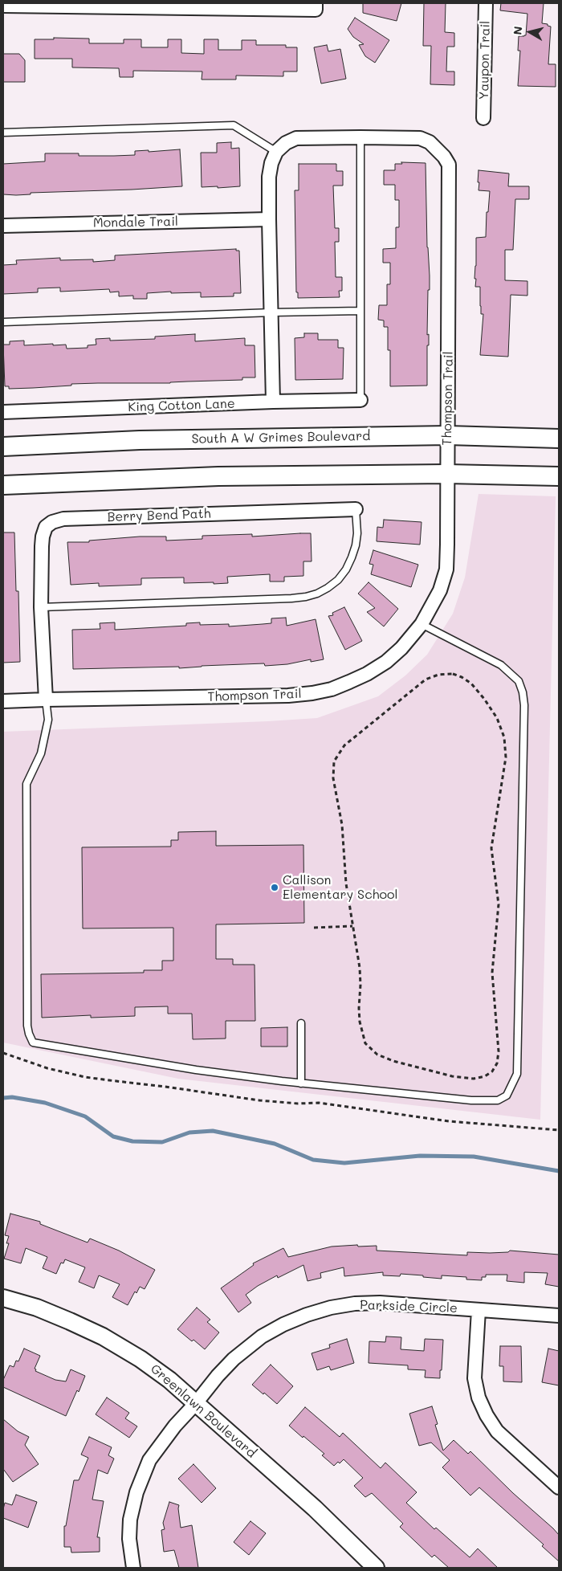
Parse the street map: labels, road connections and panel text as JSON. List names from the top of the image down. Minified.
{"streets":{"main road":["South A W Grimes Boulevard"],"street":["Yaupon Trail","Mondale Trail","Thompson Trail","King Cotton Lane","Berry Bend Path","Parkside Circle","Greenlawn Boulevard"]},"crossings":[["Thompson Trail","South A W Grimes Boulevard"],["Parkside Circle","Greenlawn Boulevard"]],"places":["Callison Elementary School"],"north":"left"}
